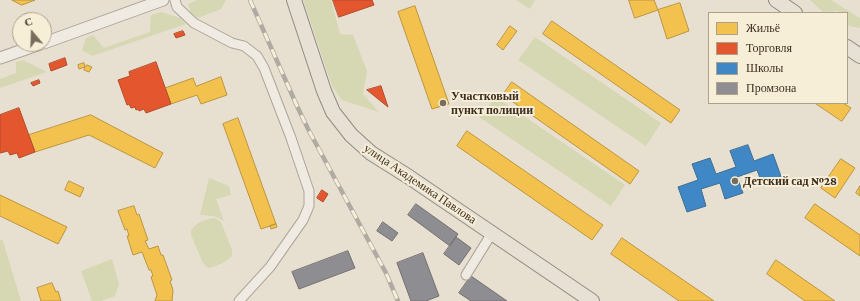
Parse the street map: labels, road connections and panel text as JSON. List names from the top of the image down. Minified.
{"streets":{"main road":["улица Академика Павлова"]},"places":["Участковый пункт полиции","Детский сад №28"],"legend":["Жильё","Торговля","Школы","Промзона"],"north":"top"}
